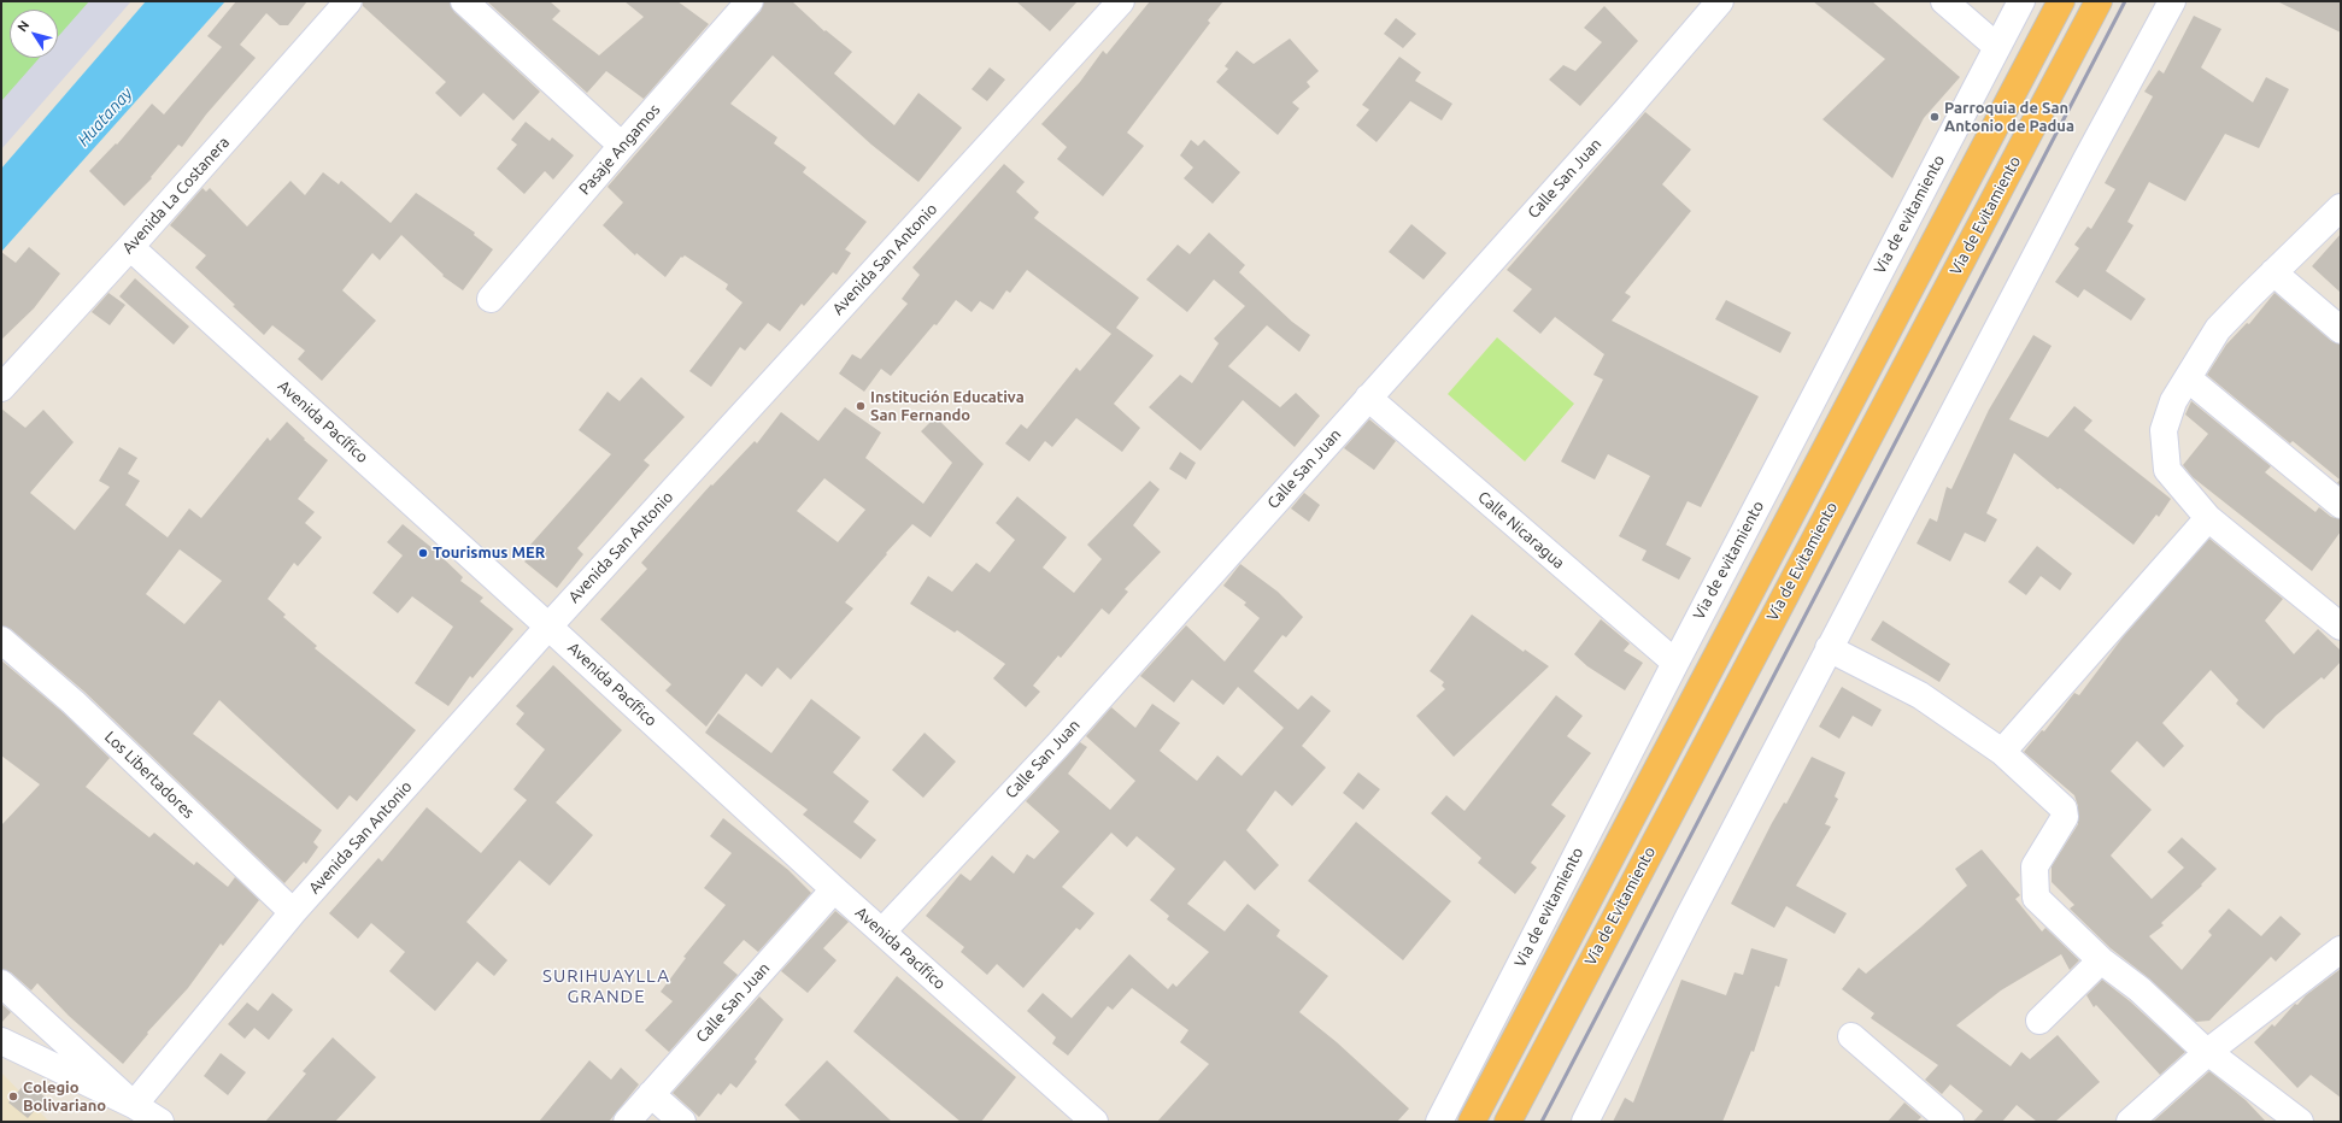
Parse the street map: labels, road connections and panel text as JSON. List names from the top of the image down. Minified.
{"streets":{"highway":["Vía de Evitamiento"],"street":["Pasaje Angamos","Calle San Juan","Avenida La Costanera","Via de evitamiento","Avenida San Antonio","Avenida Pacífico","Calle Nicaragua","Los Libertadores"]},"crossings":[["Calle San Juan","Avenida Pacífico"],["Calle San Juan","Calle Nicaragua"],["Avenida La Costanera","Avenida Pacífico"],["Via de evitamiento","Calle Nicaragua"],["Avenida San Antonio","Avenida Pacífico"],["Avenida San Antonio","Los Libertadores"]],"districts":["SURIHUAYLLA GRANDE"],"water":["Huatanay"],"places":["Parroquia de San Antonio de Padua","Institución Educativa San Fernando","Tourismus MER","Colegio Bolivariano"],"north":"top left"}
